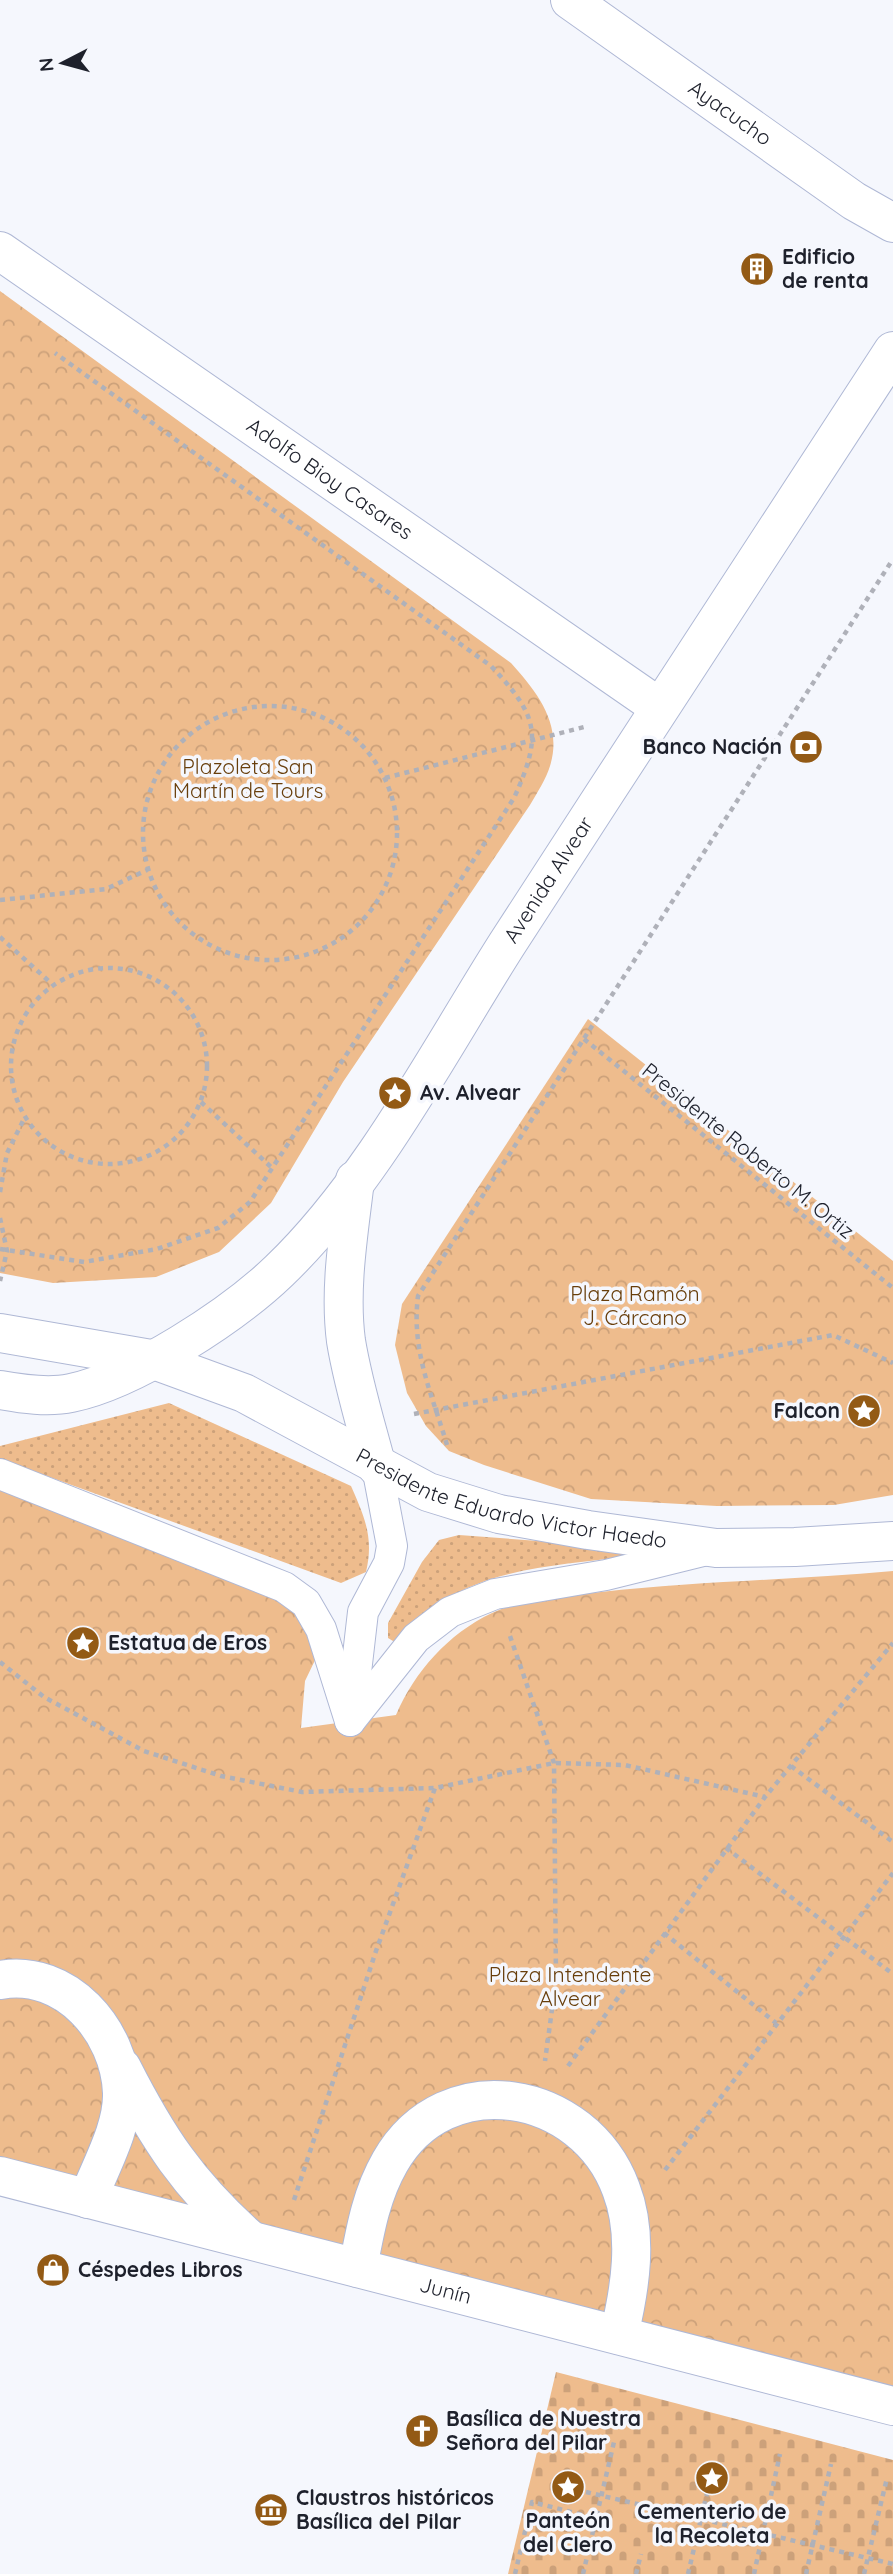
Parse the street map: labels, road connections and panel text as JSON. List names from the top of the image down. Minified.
{"streets":{"street":["Ayacucho","Adolfo Bioy Casares","Avenida Alvear","Presidente Eduardo Victor Haedo","Junín"],"path":["Presidente Roberto M. Ortiz"]},"crossings":[["Adolfo Bioy Casares","Avenida Alvear"],["Avenida Alvear","Presidente Eduardo Victor Haedo"]],"parks":["Plazoleta San Martín de Tours","Plaza Ramón J. Cárcano","Plaza Intendente Alvear"],"places":{"building":["Edificio de renta"],"bank":["Banco Nación"],"place":["Av. Alvear","Falcon","Estatua de Eros","Cementerio de la Recoleta","Panteón del Clero"],"shop":["Céspedes Libros"],"church":["Basílica de Nuestra Señora del Pilar"],"museum":["Claustros históricos Basílica del Pilar"]},"north":"left"}
